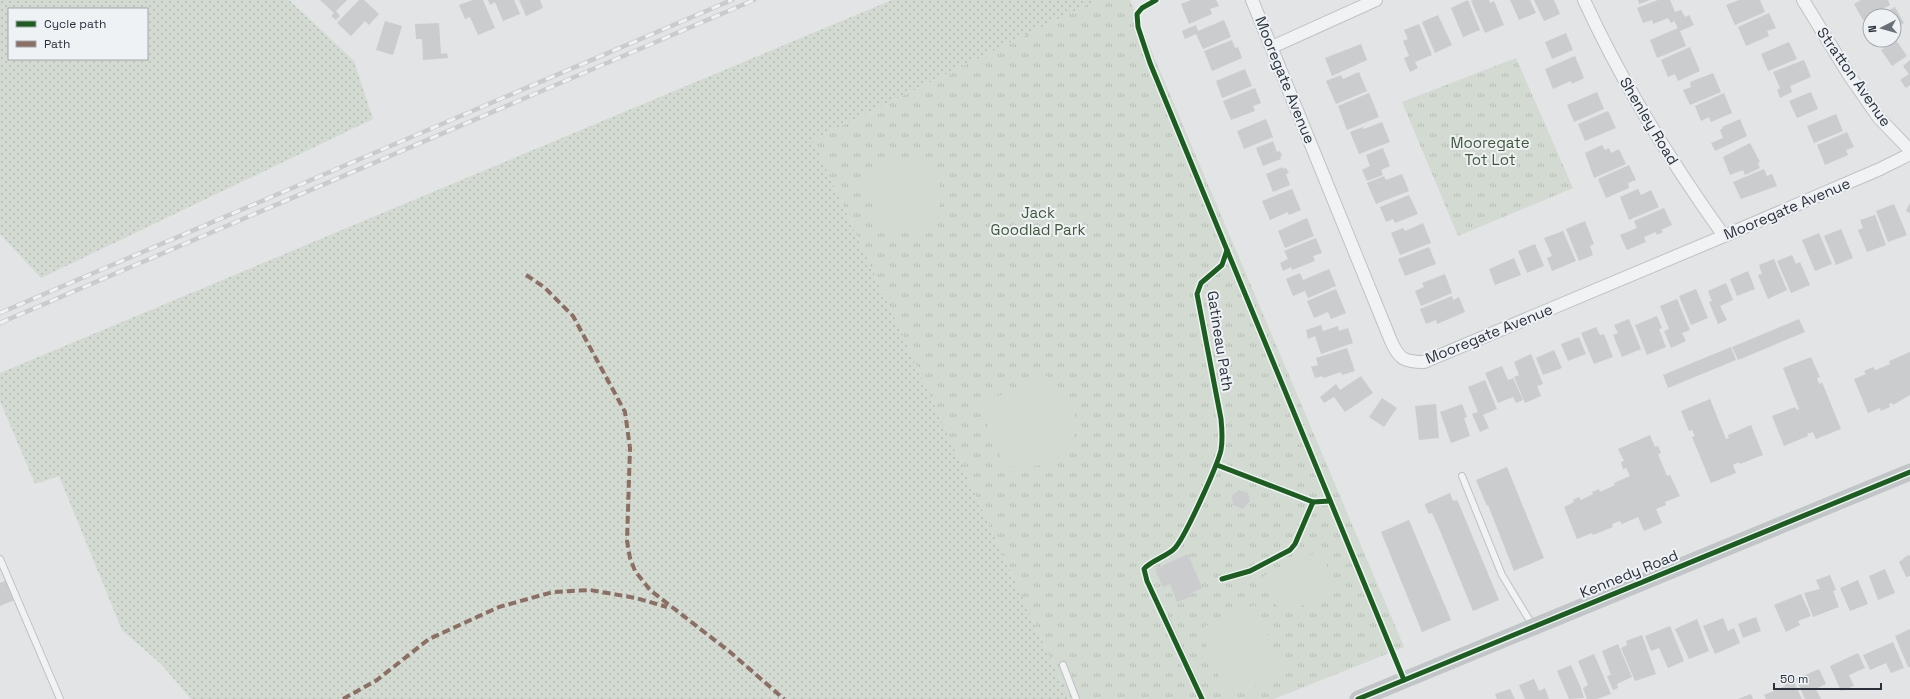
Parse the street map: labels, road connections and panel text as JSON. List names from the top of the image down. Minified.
{"streets":{"main road":["Kennedy Road"],"street":["Stratton Avenue","Mooregate Avenue","Shenley Road"],"cycle path":["Gatineau Path"]},"crossings":[["Mooregate Avenue","Shenley Road"]],"parks":["Mooregate Tot Lot","Jack Goodlad Park"],"legend":["Cycle path","Path"],"scale_bar":"50 m","north":"left"}
